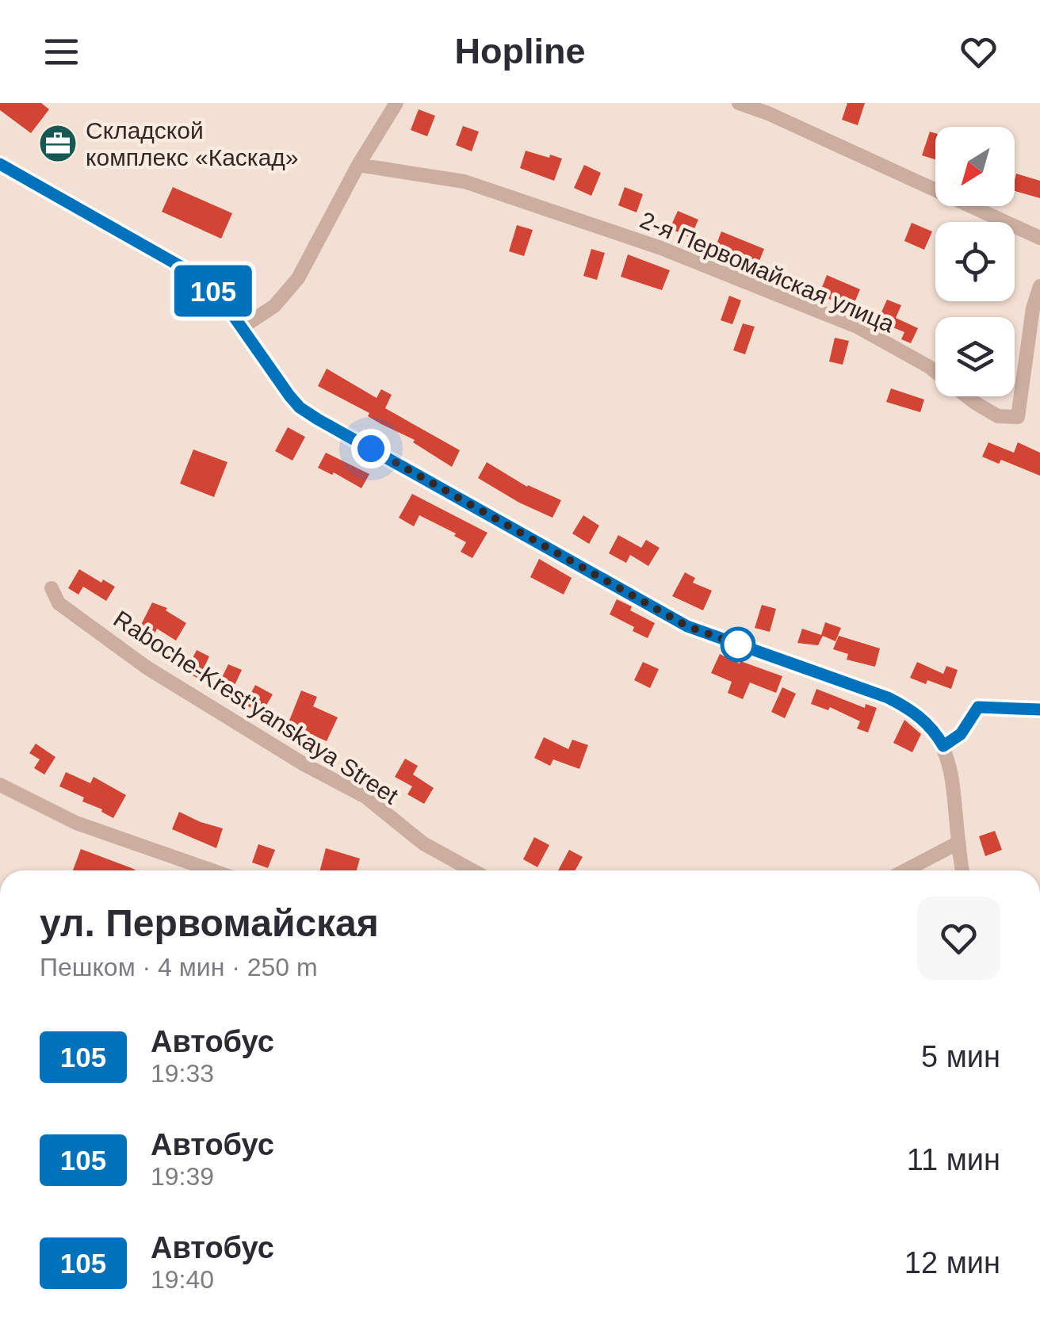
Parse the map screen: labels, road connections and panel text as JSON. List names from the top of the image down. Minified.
{"streets":{"street":["2-я Первомайская улица","Raboche-Krest'yanskaya Street"]},"places":{"office":["Складской комплекс «Каскад»"]},"lines":["bus line 105"],"north":"bottom left","page":{"header":"Hopline","on_map":"105","heading":["ул. Первомайская","Пешком · 4 мин · 250 m"],"list":[{"mark":"105","name":"Автобус","note":"19:33","value":"5 мин"},{"mark":"105","name":"Автобус","note":"19:39","value":"11 мин"},{"mark":"105","name":"Автобус","note":"19:40","value":"12 мин"}]}}
